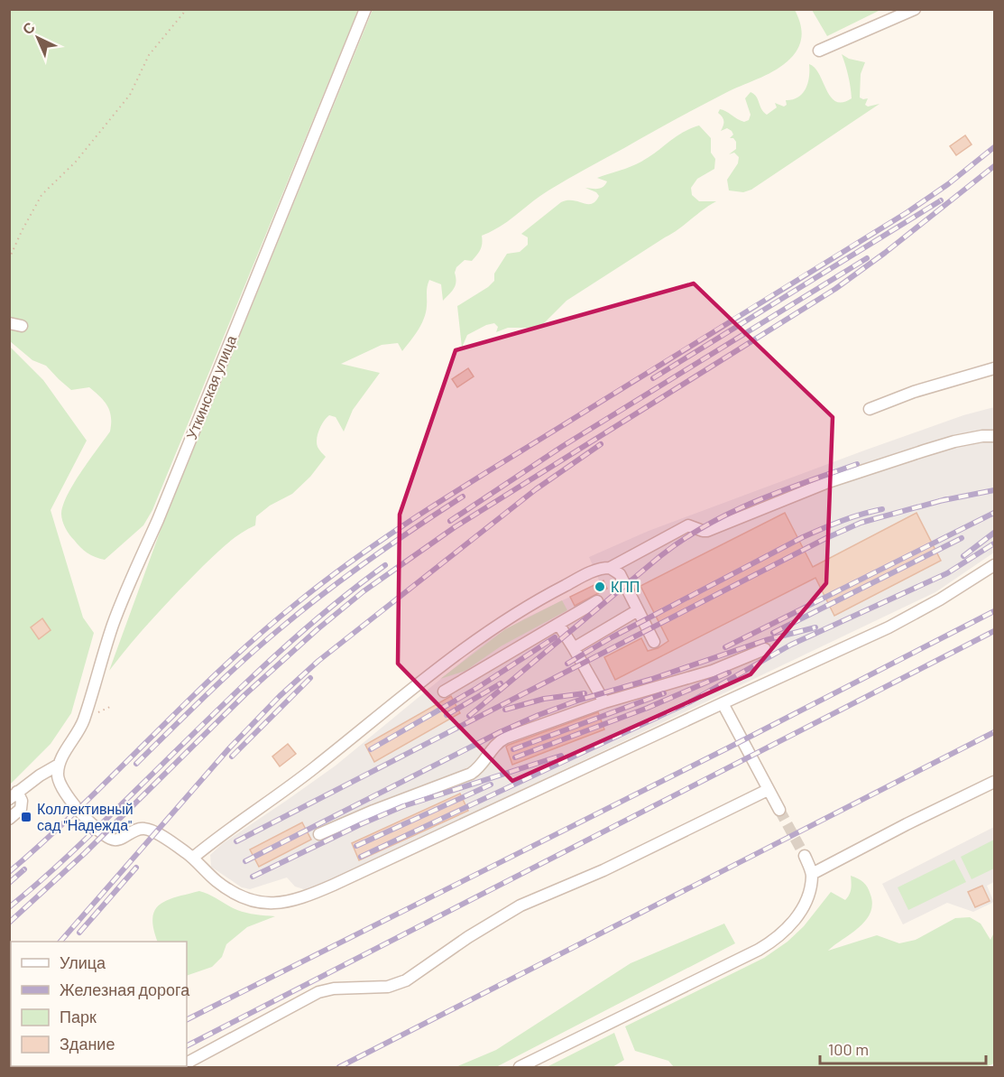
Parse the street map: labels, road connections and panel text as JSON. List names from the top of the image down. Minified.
{"streets":{"street":["Уткинская улица"]},"places":{"other":["КПП"],"transit":["Коллективный сад \"Надежда\""]},"legend":["Улица","Железная дорога","Парк","Здание"],"scale_bar":"100 m","north":"top left"}
